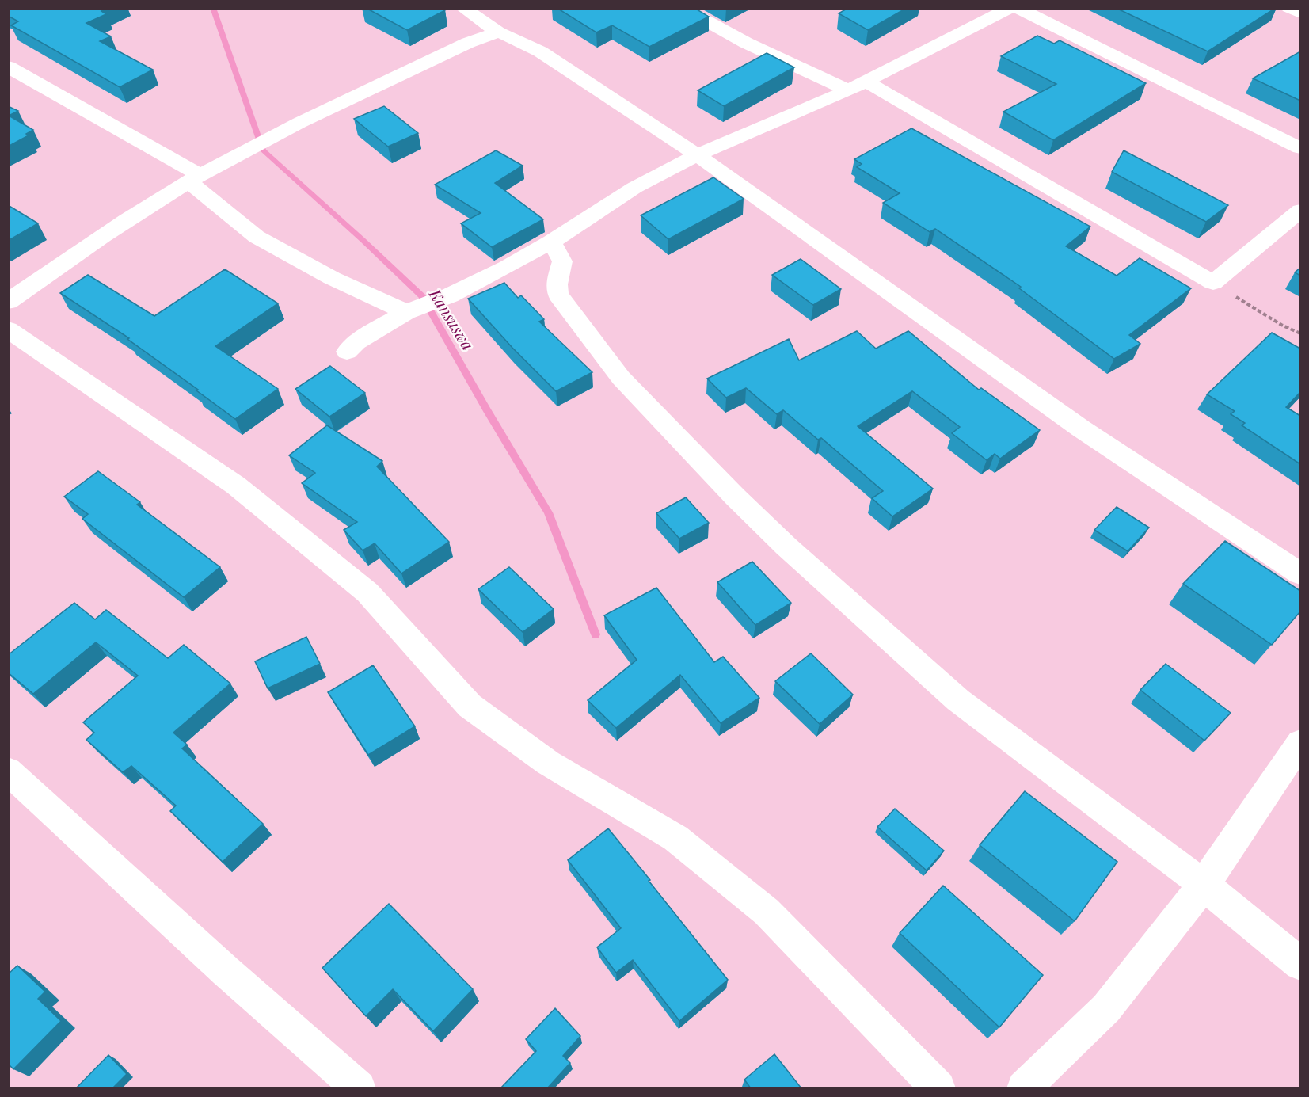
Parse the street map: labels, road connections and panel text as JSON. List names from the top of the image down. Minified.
{"water":["Kansuswa"]}
